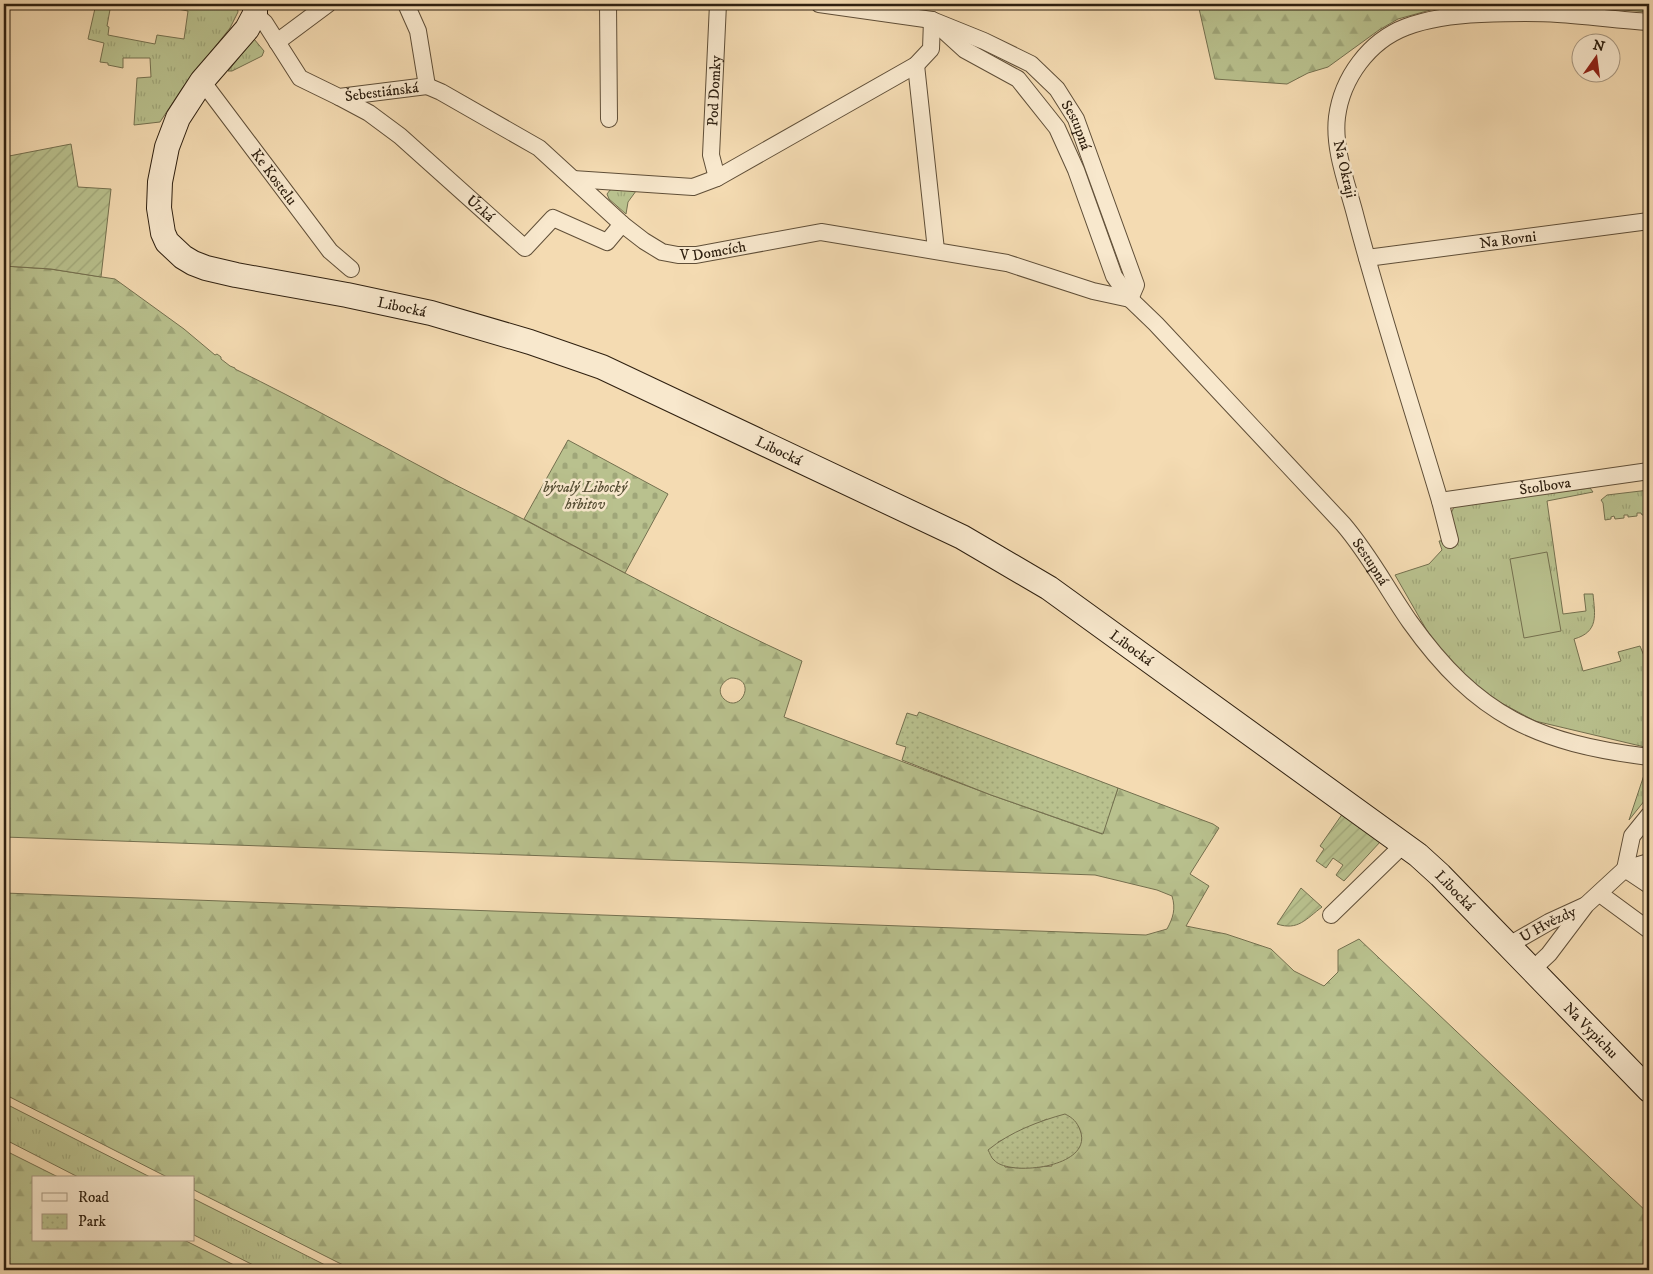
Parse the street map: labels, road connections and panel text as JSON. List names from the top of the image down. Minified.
{"streets":{"street":["Šebestiánská","Pod Domky","Sestupná","Na Okraji","Ke Kostelu","Úzká","Na Rovni","V Domcích","Libocká","Štolbova","U Hvězdy","Na Vypichu"]},"crossings":[["Šebestiánská","Úzká"],["Šebestiánská","V Domcích"],["Šebestiánská","Libocká"],["Sestupná","V Domcích"],["Na Okraji","Na Rovni"],["Na Okraji","Štolbova"],["Ke Kostelu","Libocká"],["Úzká","V Domcích"],["Libocká","U Hvězdy"],["Libocká","Na Vypichu"],["U Hvězdy","Na Vypichu"]],"parks":["bývalý Libocký hřbitov"],"legend":["Road","Park"],"north":"top"}
